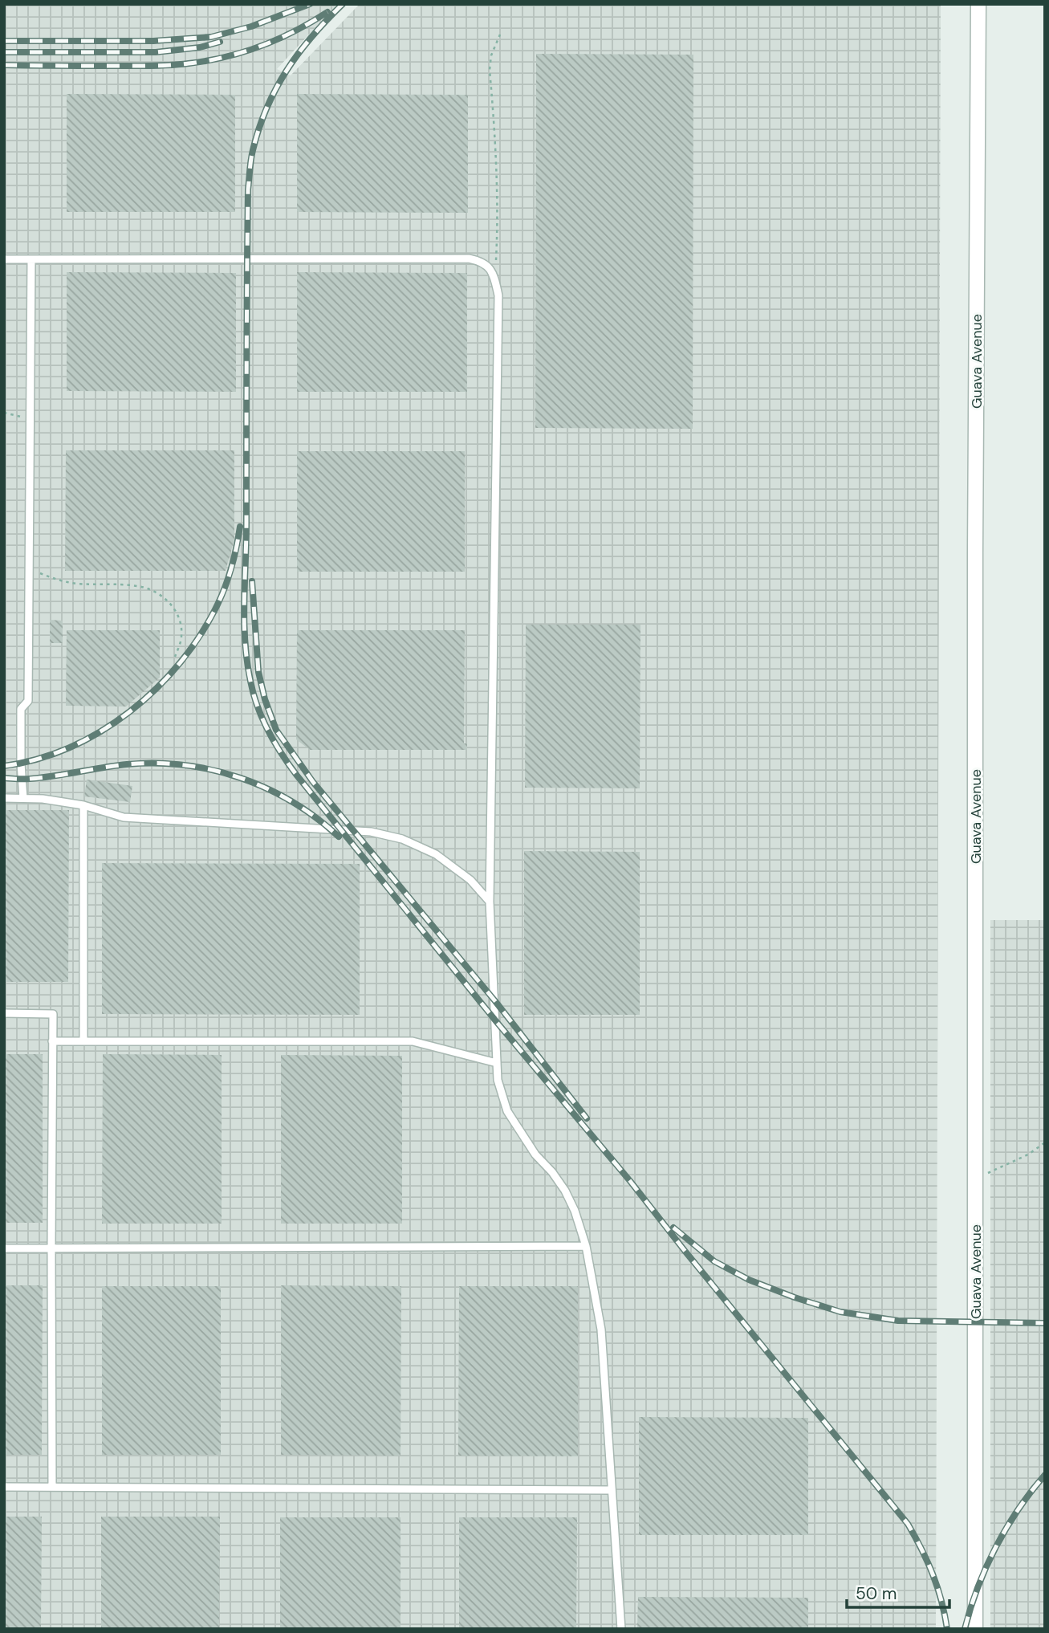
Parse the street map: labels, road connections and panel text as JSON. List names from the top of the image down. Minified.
{"streets":{"street":["Guava Avenue"]},"scale_bar":"50 m"}
